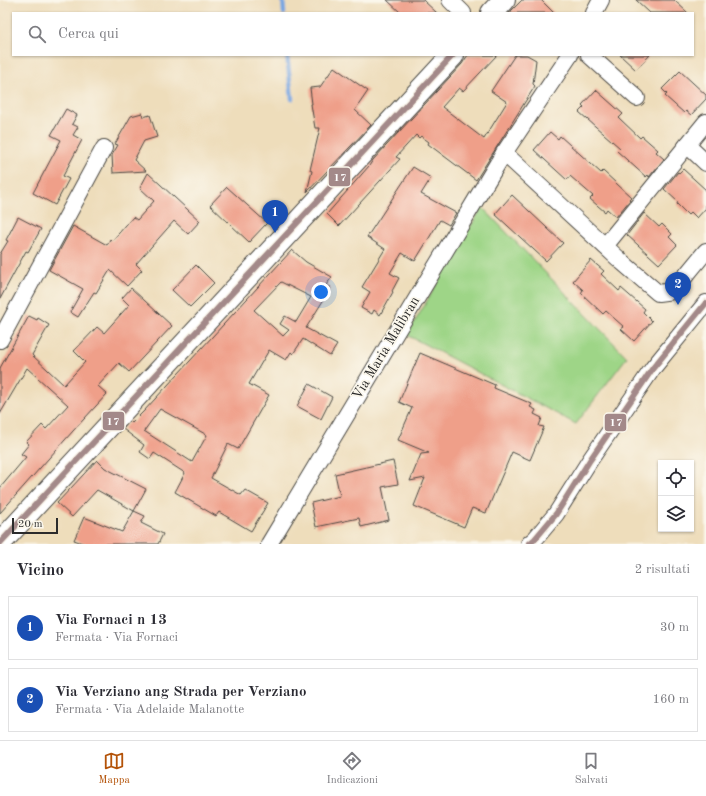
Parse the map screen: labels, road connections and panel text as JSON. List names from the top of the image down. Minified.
{"streets":{"street":["Via Maria Malibran"]},"lines":["transit line 17"],"scale_bar":"20 m","page":{"search":"Cerca qui","pins":["1","2"],"scale":"20 m","heading":["Vicino","2 risultati"],"list":[{"mark":"1","name":"Via Fornaci n 13","note":"Fermata · Via Fornaci","value":"30 m"},{"mark":"2","name":"Via Verziano ang Strada per Verziano","note":"Fermata · Via Adelaide Malanotte","value":"160 m"}],"nav":["Mappa","Indicazioni","Salvati"]}}
